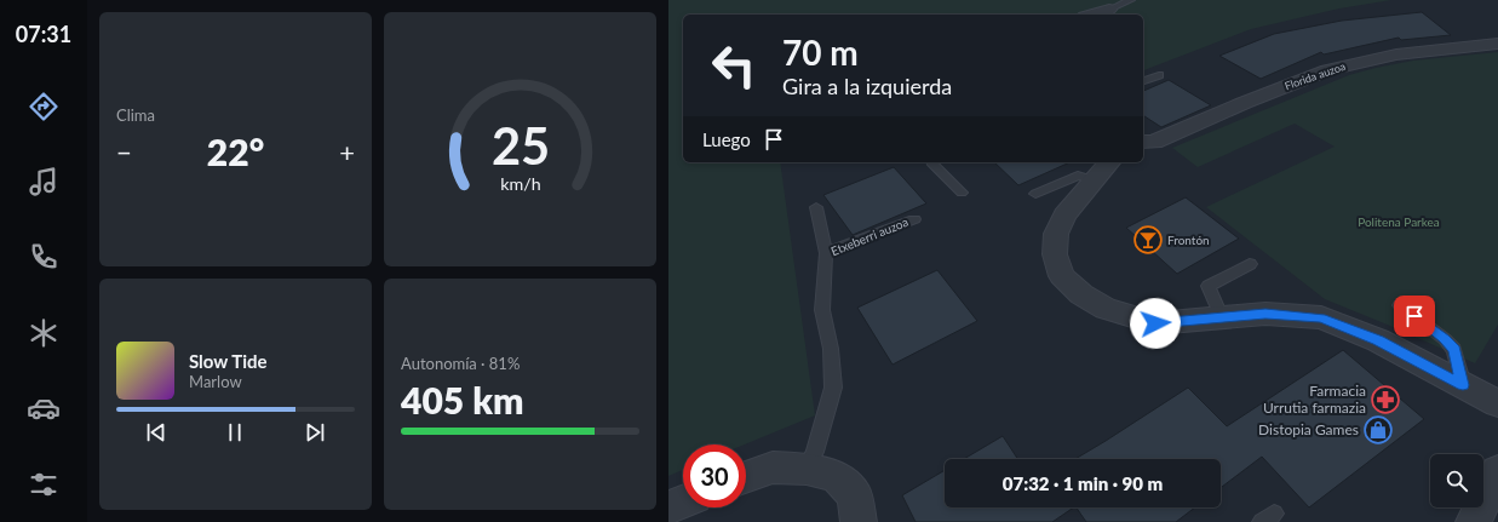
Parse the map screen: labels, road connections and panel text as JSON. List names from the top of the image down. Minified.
{"streets":{"street":["Florida auzoa"],"lane":["Etxeberri auzoa"]},"parks":["Politena Parkea"],"places":{"bar":["Frontón"],"pharmacy":["Farmacia Urrutia farmazia"],"shop":["Distopia Games"]},"page":{"tabs":"07:31","tile":["Clima",["Autonomía · 81%","405 km"]],"turn":["70 m","Gira a la izquierda"],"then":"Luego","heat":["−","22°","+"],"song":["Slow Tide","Marlow"],"limit":"30","trip":"07:32 · 1 min · 90 m","gauge":["25","km/h"]}}
